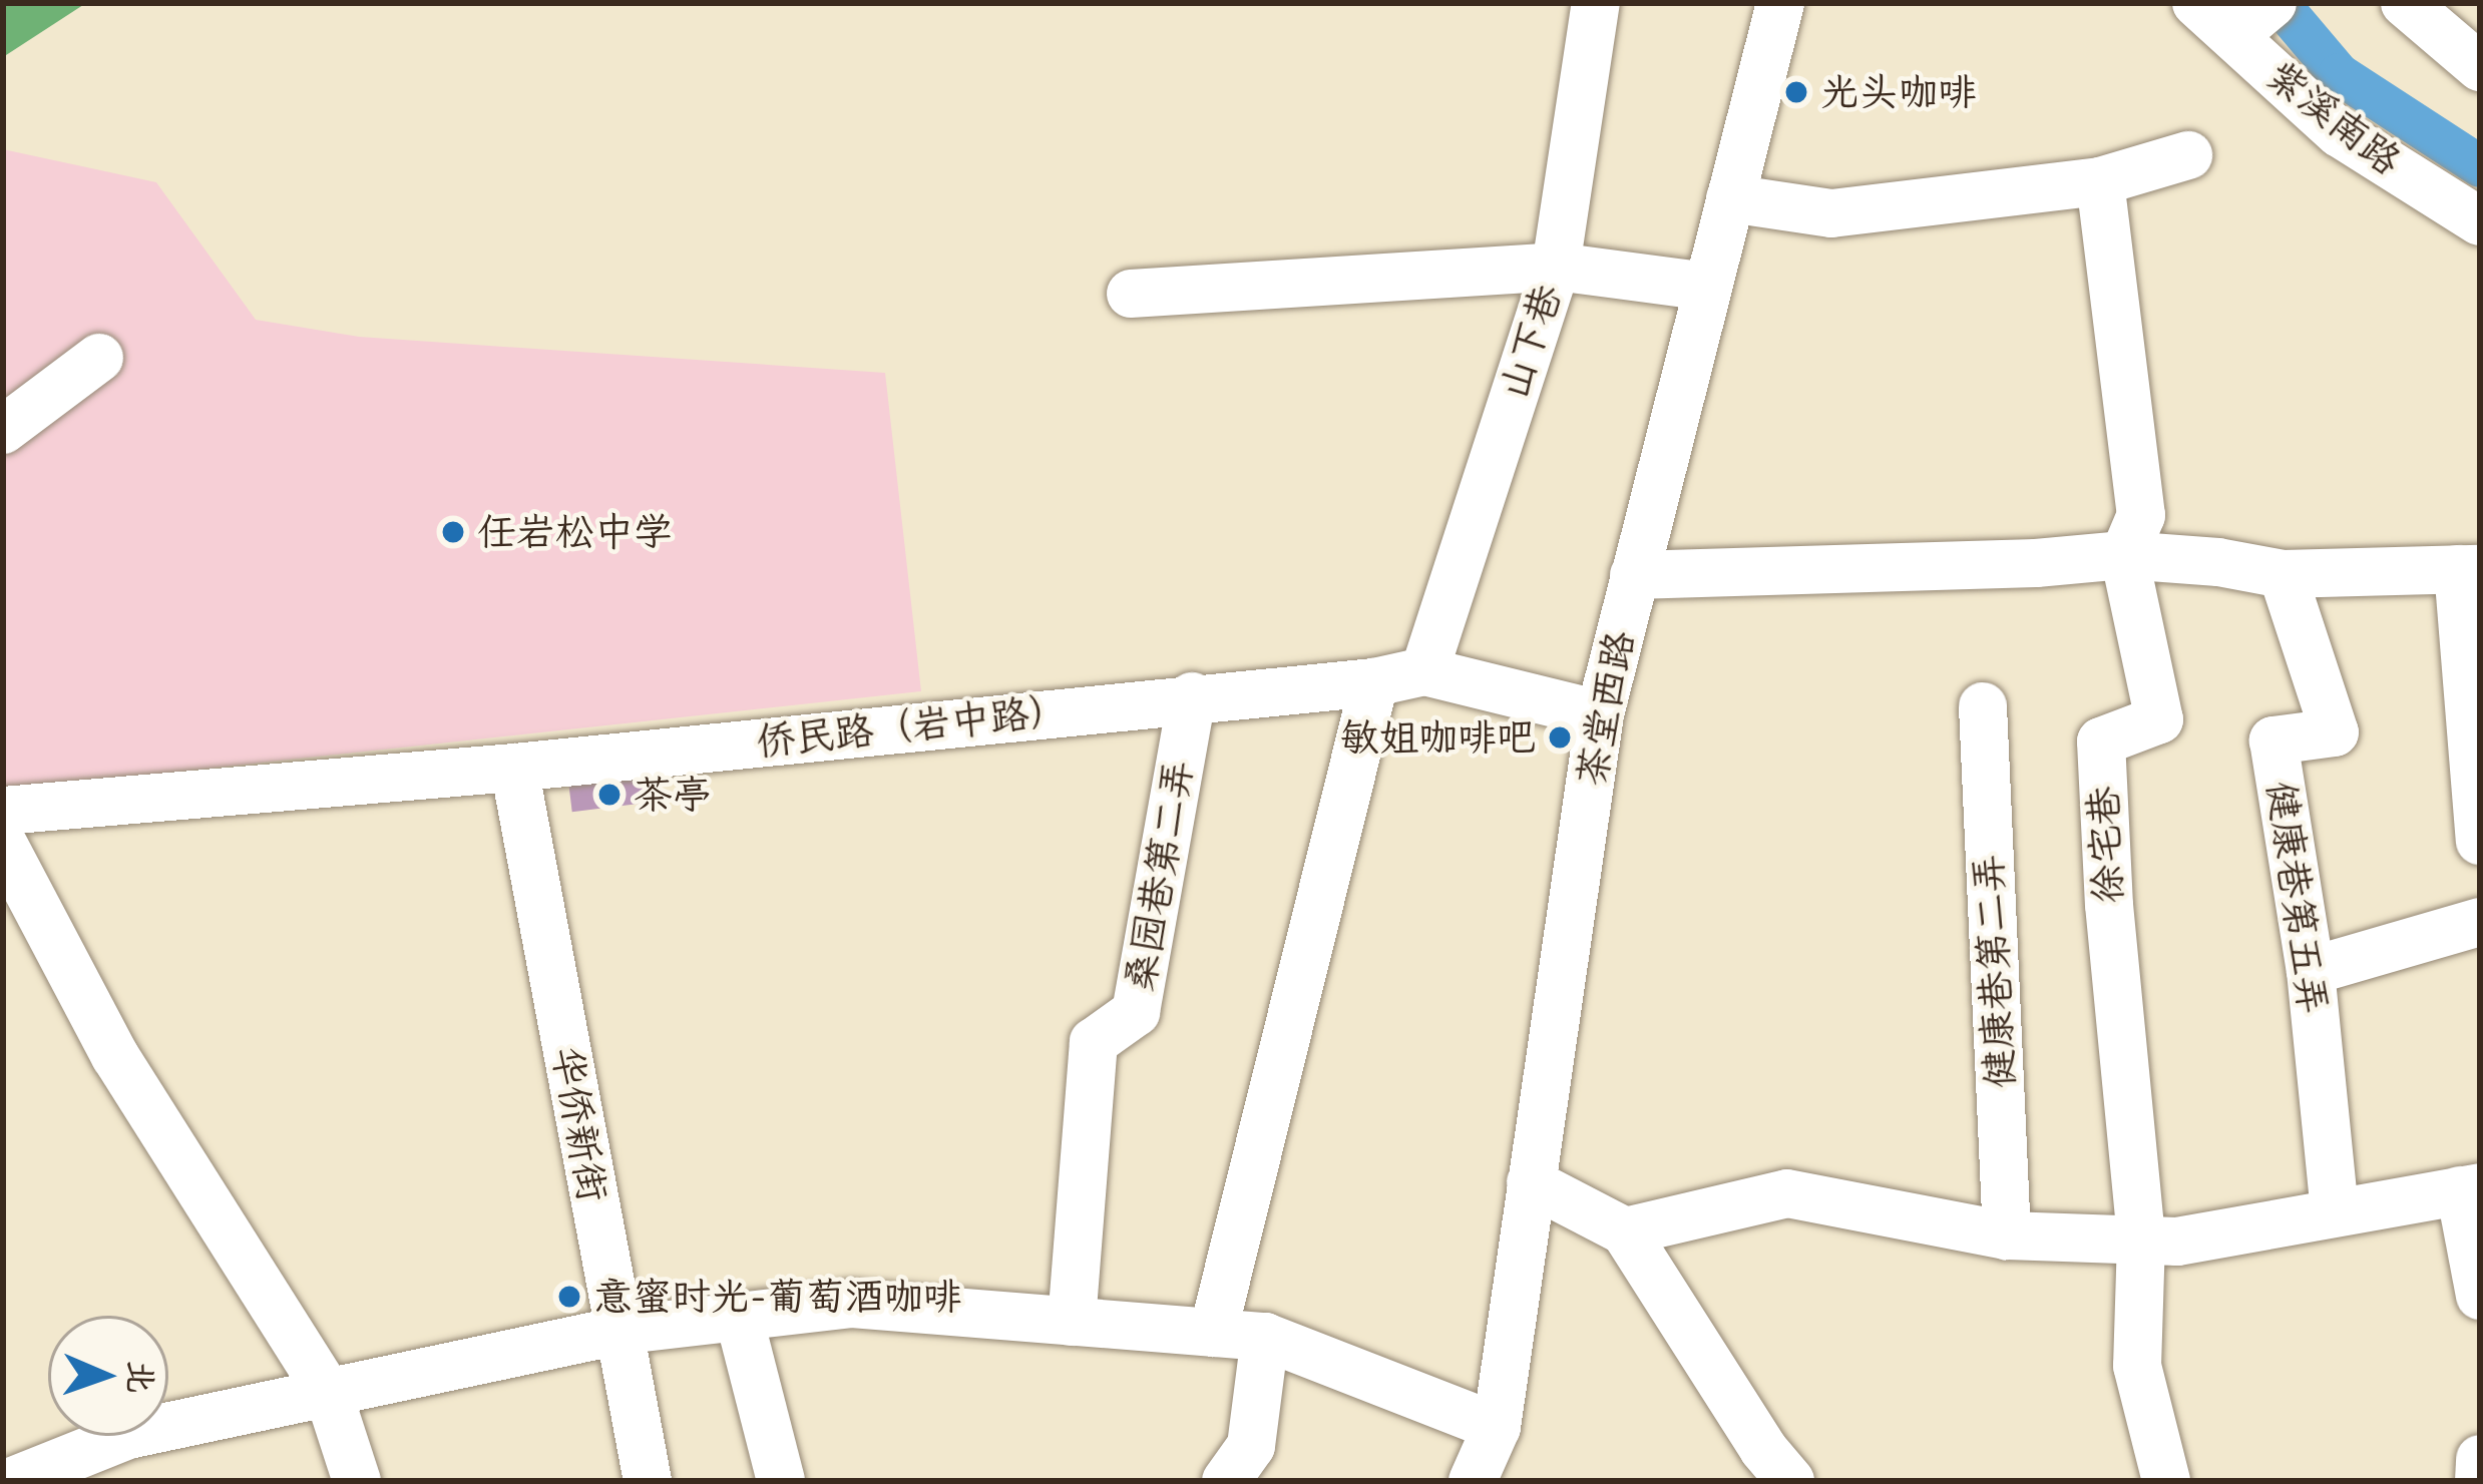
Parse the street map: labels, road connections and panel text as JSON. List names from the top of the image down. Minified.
{"streets":{"street":["紫溪南路","山下巷","茶堂西路","侨民路（岩中路）","徐宅巷","桑园巷第二弄","健康巷第五弄","健康巷第二弄","华侨新街"]},"crossings":[["山下巷","侨民路（岩中路）"],["茶堂西路","侨民路（岩中路）"],["侨民路（岩中路）","桑园巷第二弄"],["侨民路（岩中路）","华侨新街"]],"places":["光头咖啡","任岩松中学","敏姐咖啡吧","茶亭","意蜜时光-葡萄酒咖啡"],"north":"right"}
